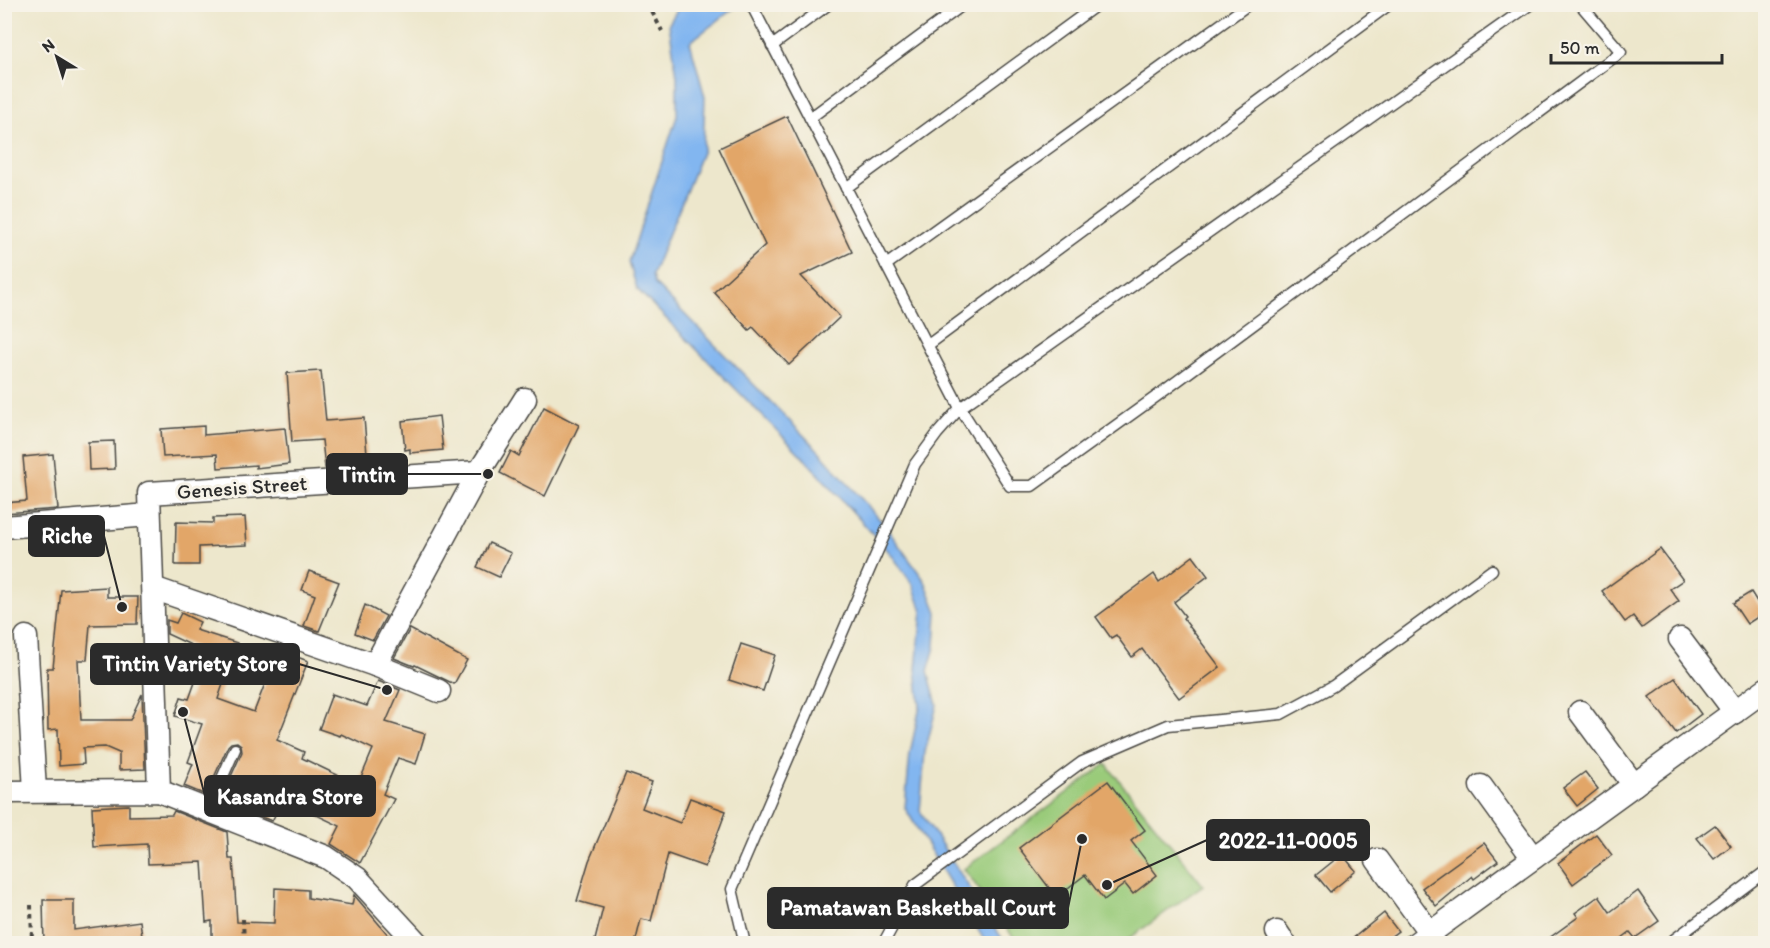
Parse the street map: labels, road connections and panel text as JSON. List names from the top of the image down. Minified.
{"streets":{"street":["Genesis Street"]},"places":["Tintin","Riche","Tintin Variety Store","Kasandra Store","Pamatawan Basketball Court","2022-11-0005"],"scale_bar":"50 m","north":"top left"}
